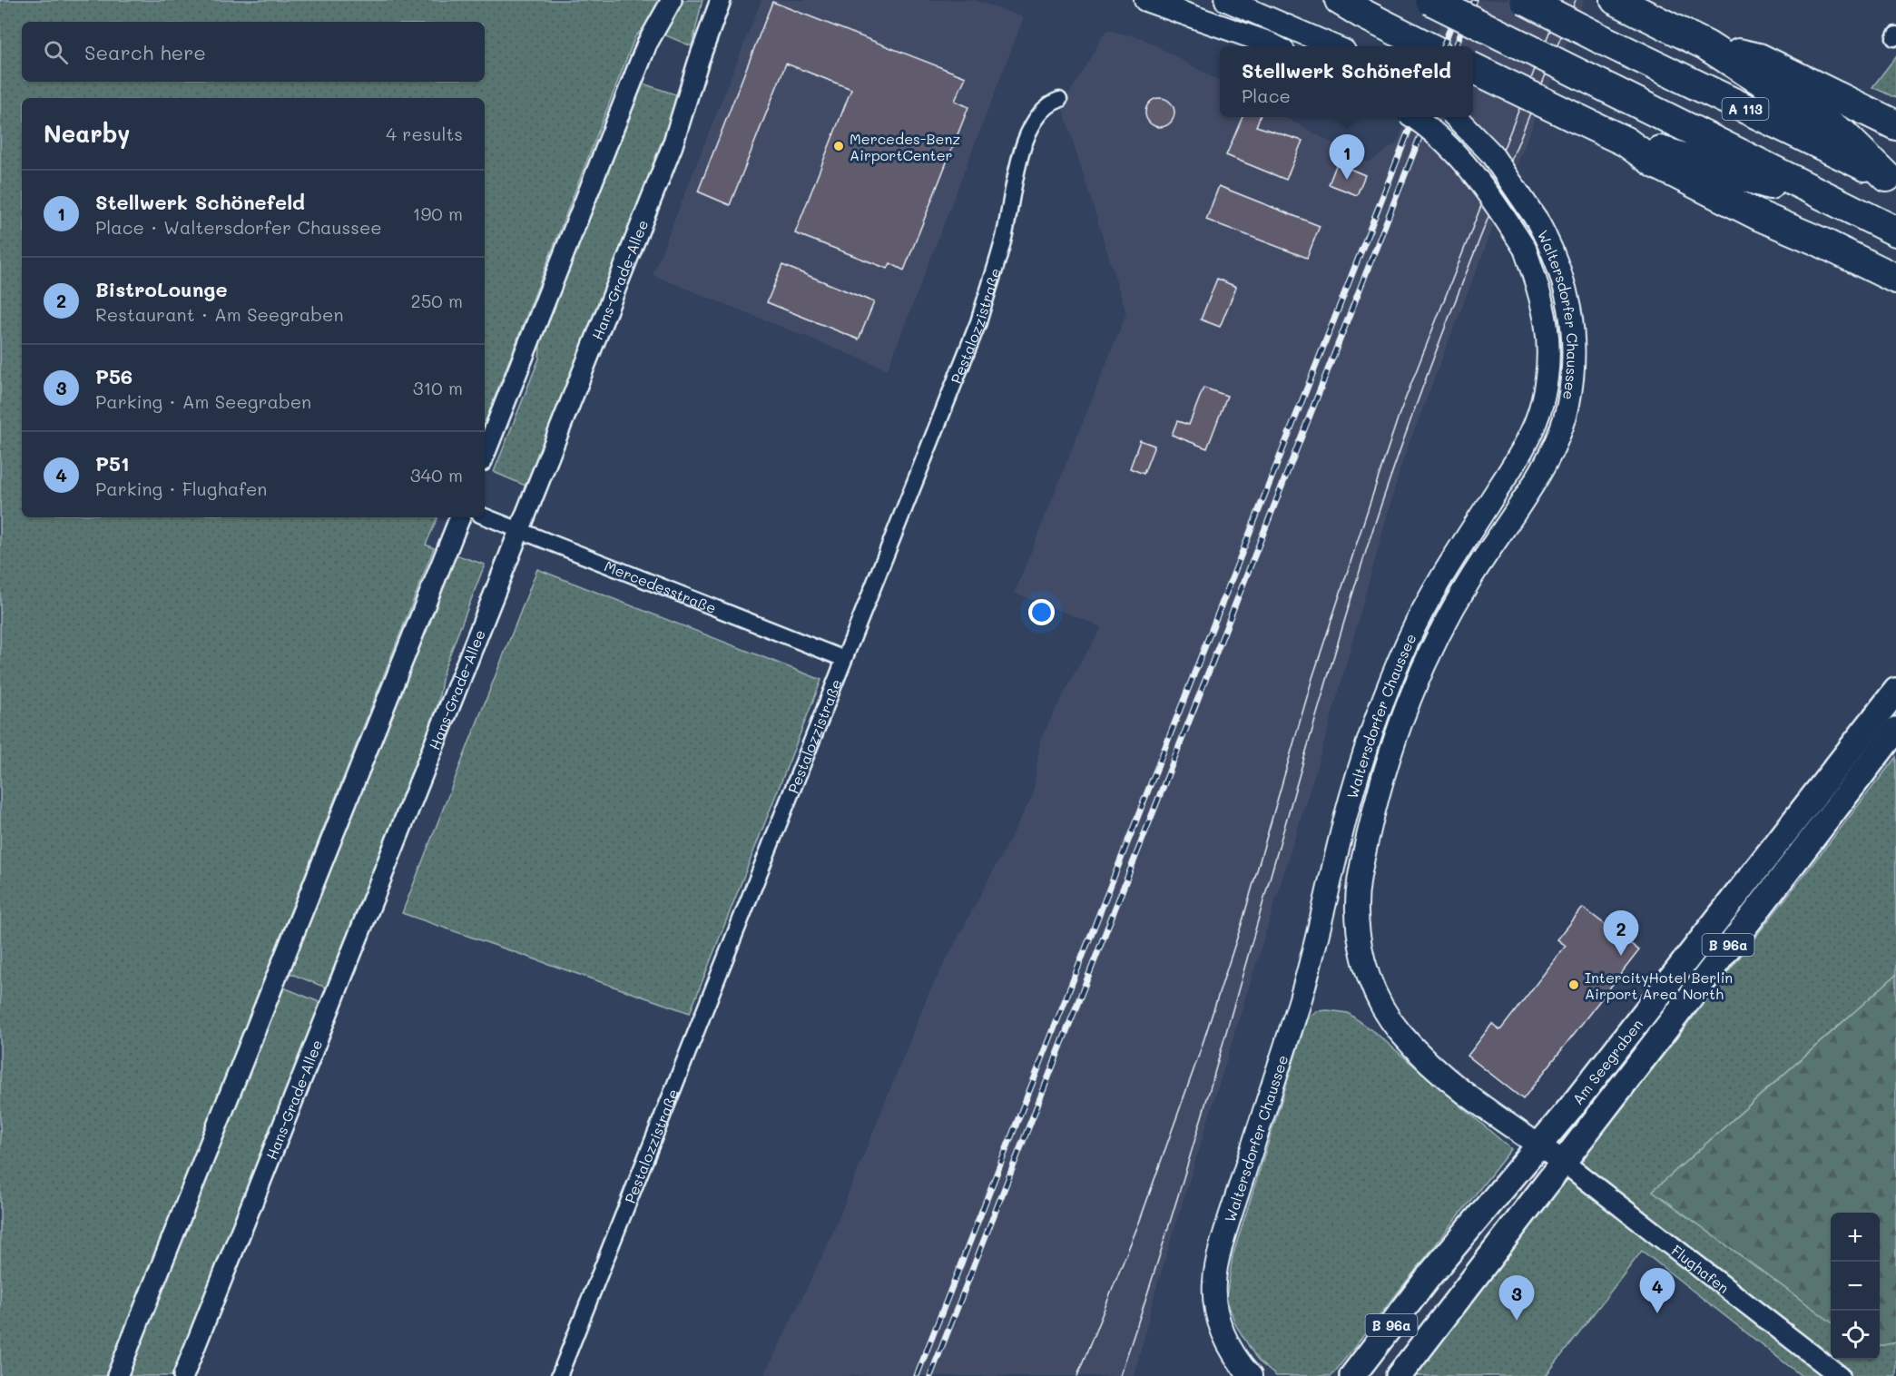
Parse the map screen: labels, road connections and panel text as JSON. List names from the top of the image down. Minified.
{"streets":{"highway":["A 113"],"main road":["Waltersdorfer Chaussee","B 96a","Am Seegraben"],"street":["Hans-Grade-Allee","Pestalozzistraße","Mercedesstraße","Flughafen"]},"crossings":[["Hans-Grade-Allee","Mercedesstraße"],["Waltersdorfer Chaussee","Am Seegraben"],["Waltersdorfer Chaussee","Flughafen"],["Pestalozzistraße","Mercedesstraße"],["Am Seegraben","Flughafen"]],"places":["Mercedes-Benz AirportCenter","IntercityHotel Berlin Airport Area North"],"page":{"search":"Search here","popup":["Stellwerk Schönefeld","Place"],"heading":["Nearby","4 results"],"pins":["1","2","4","3"],"list":[{"mark":"1","name":"Stellwerk Schönefeld","note":"Place · Waltersdorfer Chaussee","value":"190 m"},{"mark":"2","name":"BistroLounge","note":"Restaurant · Am Seegraben","value":"250 m"},{"mark":"3","name":"P56","note":"Parking · Am Seegraben","value":"310 m"},{"mark":"4","name":"P51","note":"Parking · Flughafen","value":"340 m"}],"map_buttons":["+","−"]}}
